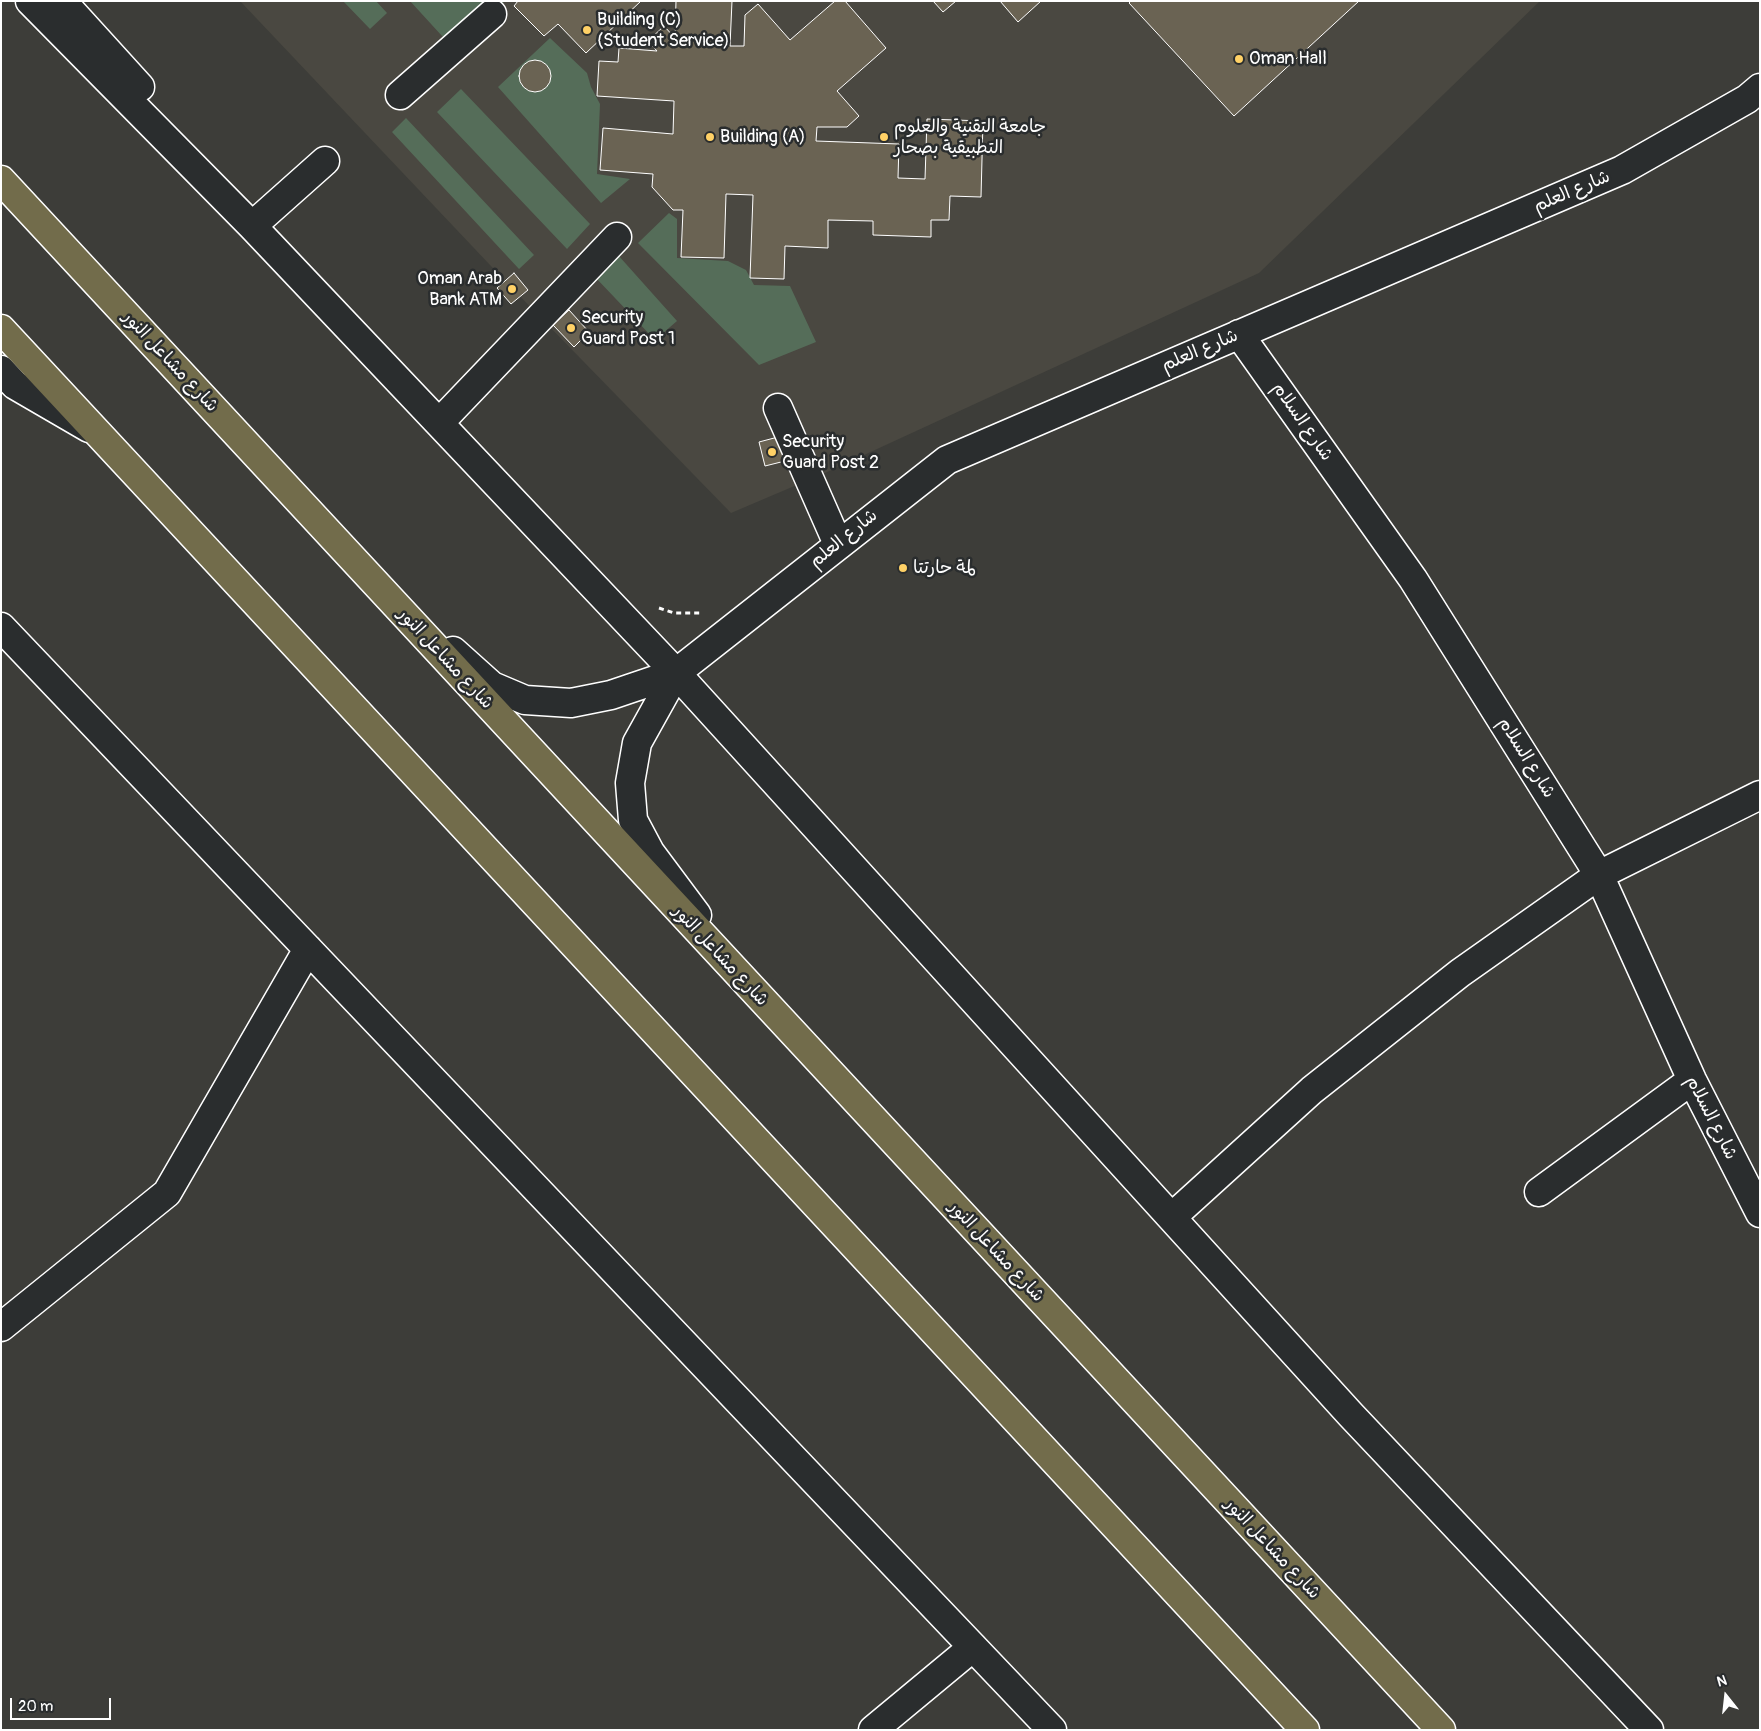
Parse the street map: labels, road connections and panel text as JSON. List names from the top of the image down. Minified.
{"streets":{"highway":["شارع مشاعل النور"],"street":["شارع العلم","شارع السلام"]},"crossings":[["شارع العلم","شارع السلام"]],"places":["Building (C) (Student Service)","Oman Hall","Building (A)","جامعة التقنية والعلوم التطبيقية بصحار","Oman Arab Bank ATM","Security Guard Post 1","Security Guard Post 2","لمة حارتتا"],"scale_bar":"20 m","north":"top"}
